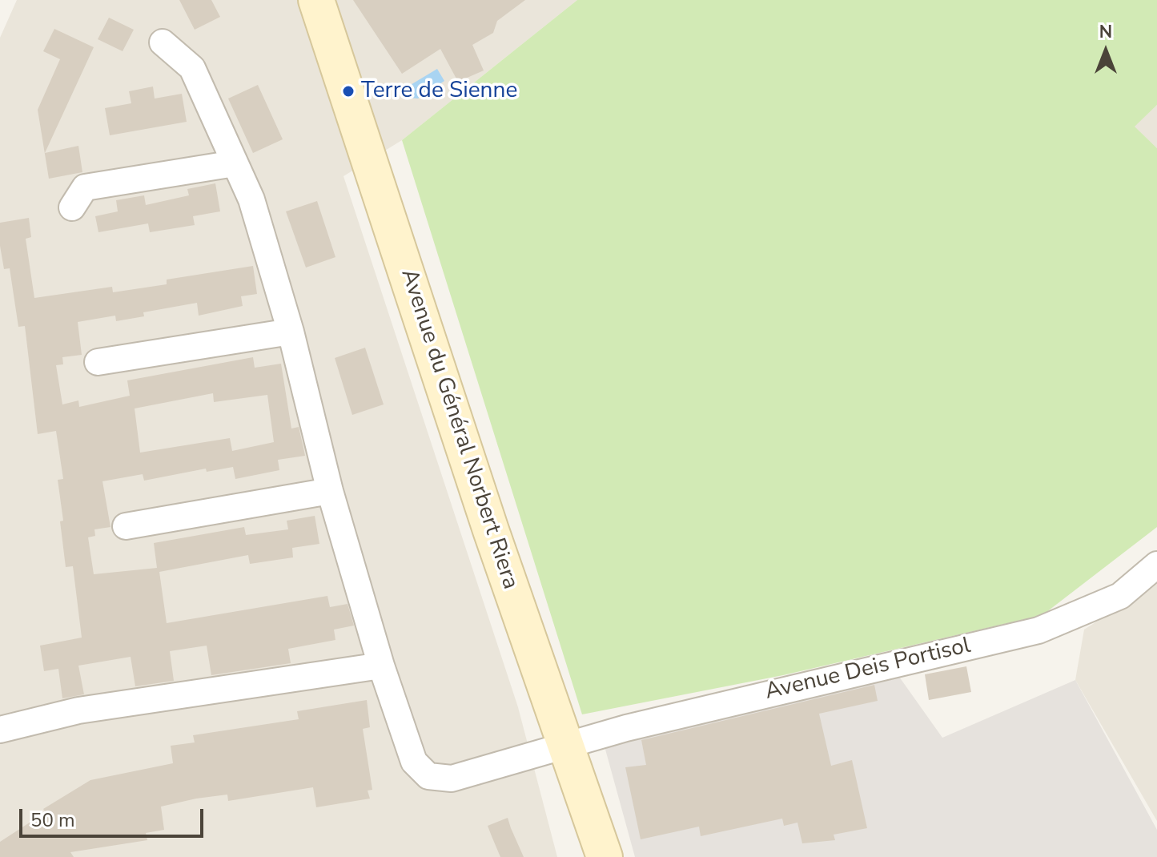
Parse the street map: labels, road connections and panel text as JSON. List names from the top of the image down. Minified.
{"streets":{"main road":["Avenue du Général Norbert Riera"],"street":["Avenue Deis Portisol"]},"crossings":[["Avenue du Général Norbert Riera","Avenue Deis Portisol"]],"places":["Terre de Sienne"],"scale_bar":"50 m","north":"top"}
